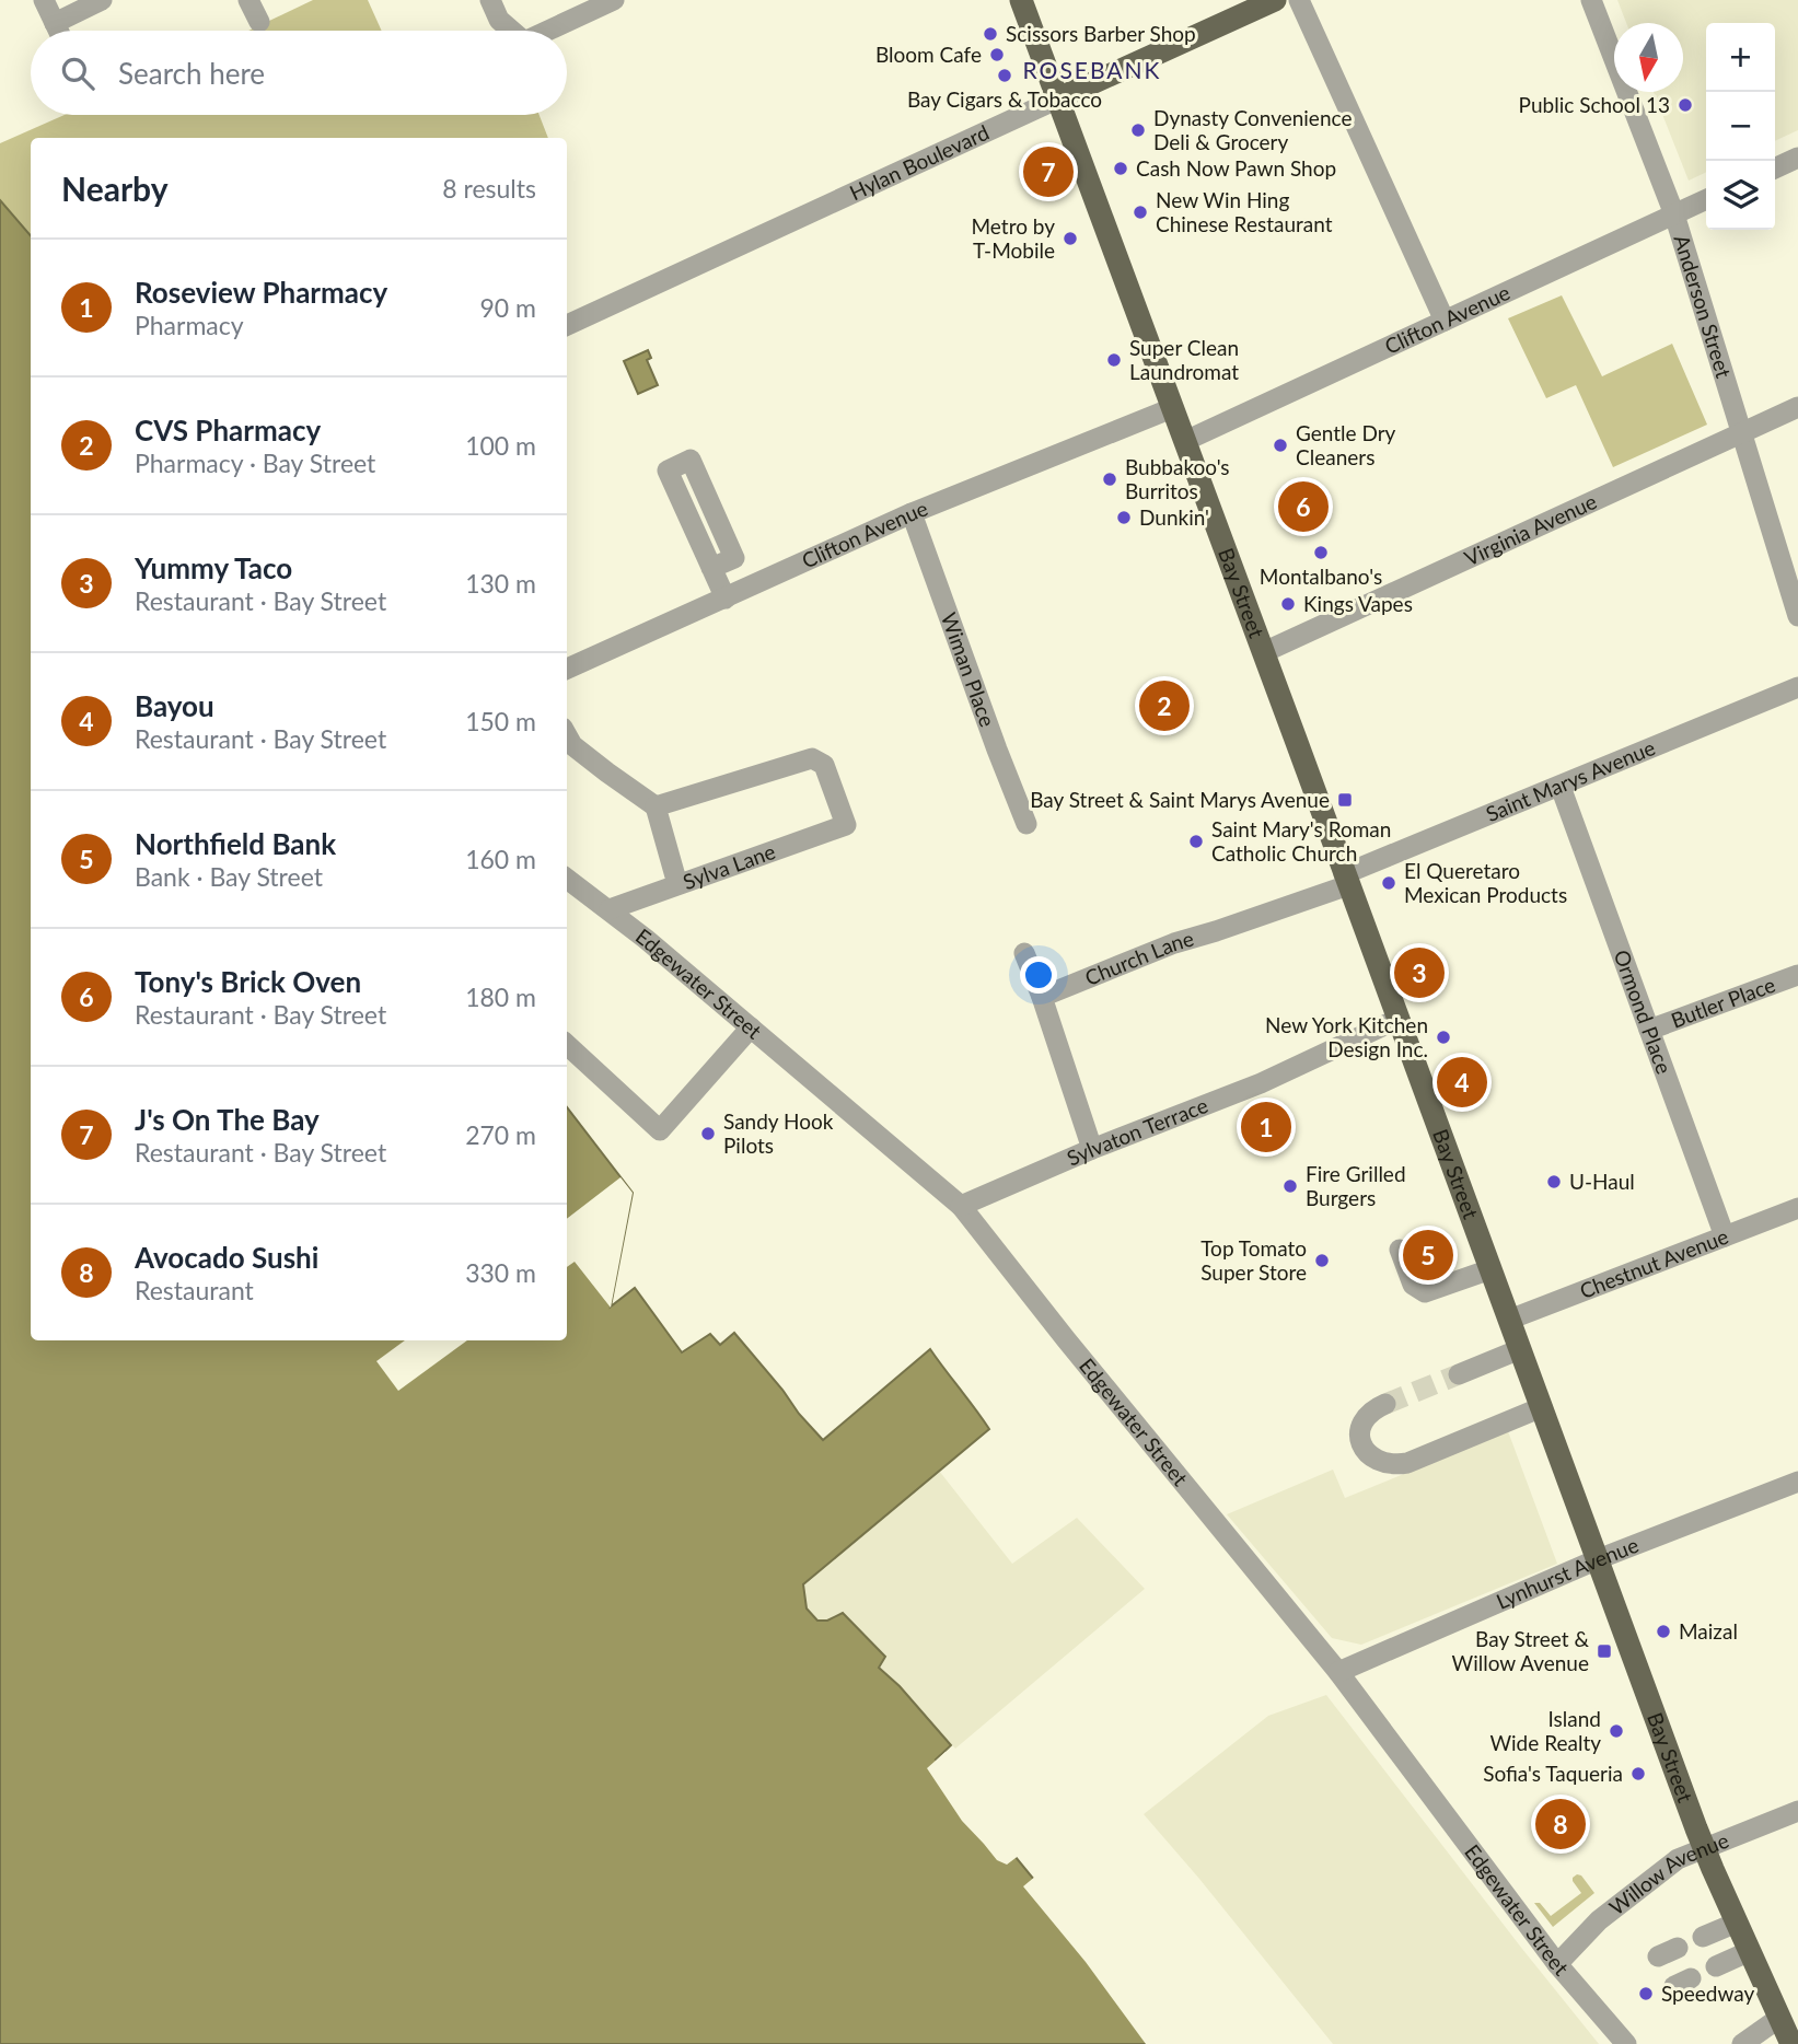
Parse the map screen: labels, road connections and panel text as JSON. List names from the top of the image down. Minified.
{"streets":{"main road":["Hylan Boulevard","Bay Street"],"street":["Anderson Street","Clifton Avenue","Virginia Avenue","Wiman Place","Saint Marys Avenue","Sylva Lane","Church Lane","Edgewater Street","Butler Place","Ormond Place","Sylvaton Terrace","Chestnut Avenue","Lynhurst Avenue","Willow Avenue"]},"crossings":[["Hylan Boulevard","Bay Street"],["Anderson Street","Clifton Avenue"],["Anderson Street","Virginia Avenue"],["Clifton Avenue","Bay Street"],["Clifton Avenue","Wiman Place"],["Virginia Avenue","Bay Street"],["Bay Street","Saint Marys Avenue"],["Bay Street","Church Lane"],["Bay Street","Sylvaton Terrace"],["Bay Street","Chestnut Avenue"],["Bay Street","Lynhurst Avenue"],["Bay Street","Willow Avenue"],["Saint Marys Avenue","Church Lane"],["Saint Marys Avenue","Ormond Place"],["Sylva Lane","Edgewater Street"],["Edgewater Street","Sylvaton Terrace"],["Edgewater Street","Lynhurst Avenue"],["Edgewater Street","Willow Avenue"],["Butler Place","Ormond Place"],["Ormond Place","Chestnut Avenue"]],"districts":["ROSEBANK"],"places":{"other":["Scissors Barber Shop","Bloom Cafe","Bay Cigars & Tobacco","Public School 13","Dynasty Convenience Deli & Grocery","Cash Now Pawn Shop","New Win Hing Chinese Restaurant","Metro by T-Mobile","Super Clean Laundromat","Gentle Dry Cleaners","Bubbakoo's Burritos","Dunkin'","Montalbano's","Kings Vapes","Saint Mary's Roman Catholic Church","El Queretaro Mexican Products","New York Kitchen Design Inc.","Sandy Hook Pilots","U-Haul","Fire Grilled Burgers","Top Tomato Super Store","Maizal","Island Wide Realty","Sofia's Taqueria","Speedway"],"transit":["Bay Street & Saint Marys Avenue","Bay Street & Willow Avenue"]},"north":"bottom","page":{"map_buttons":["+","−"],"search":"Search here","heading":["Nearby","8 results"],"pins":["7","6","2","3","4","1","5","8"],"list":[{"mark":"1","name":"Roseview Pharmacy","note":"Pharmacy","value":"90 m"},{"mark":"2","name":"CVS Pharmacy","note":"Pharmacy · Bay Street","value":"100 m"},{"mark":"3","name":"Yummy Taco","note":"Restaurant · Bay Street","value":"130 m"},{"mark":"4","name":"Bayou","note":"Restaurant · Bay Street","value":"150 m"},{"mark":"5","name":"Northfield Bank","note":"Bank · Bay Street","value":"160 m"},{"mark":"6","name":"Tony's Brick Oven","note":"Restaurant · Bay Street","value":"180 m"},{"mark":"7","name":"J's On The Bay","note":"Restaurant · Bay Street","value":"270 m"},{"mark":"8","name":"Avocado Sushi","note":"Restaurant","value":"330 m"}]}}
